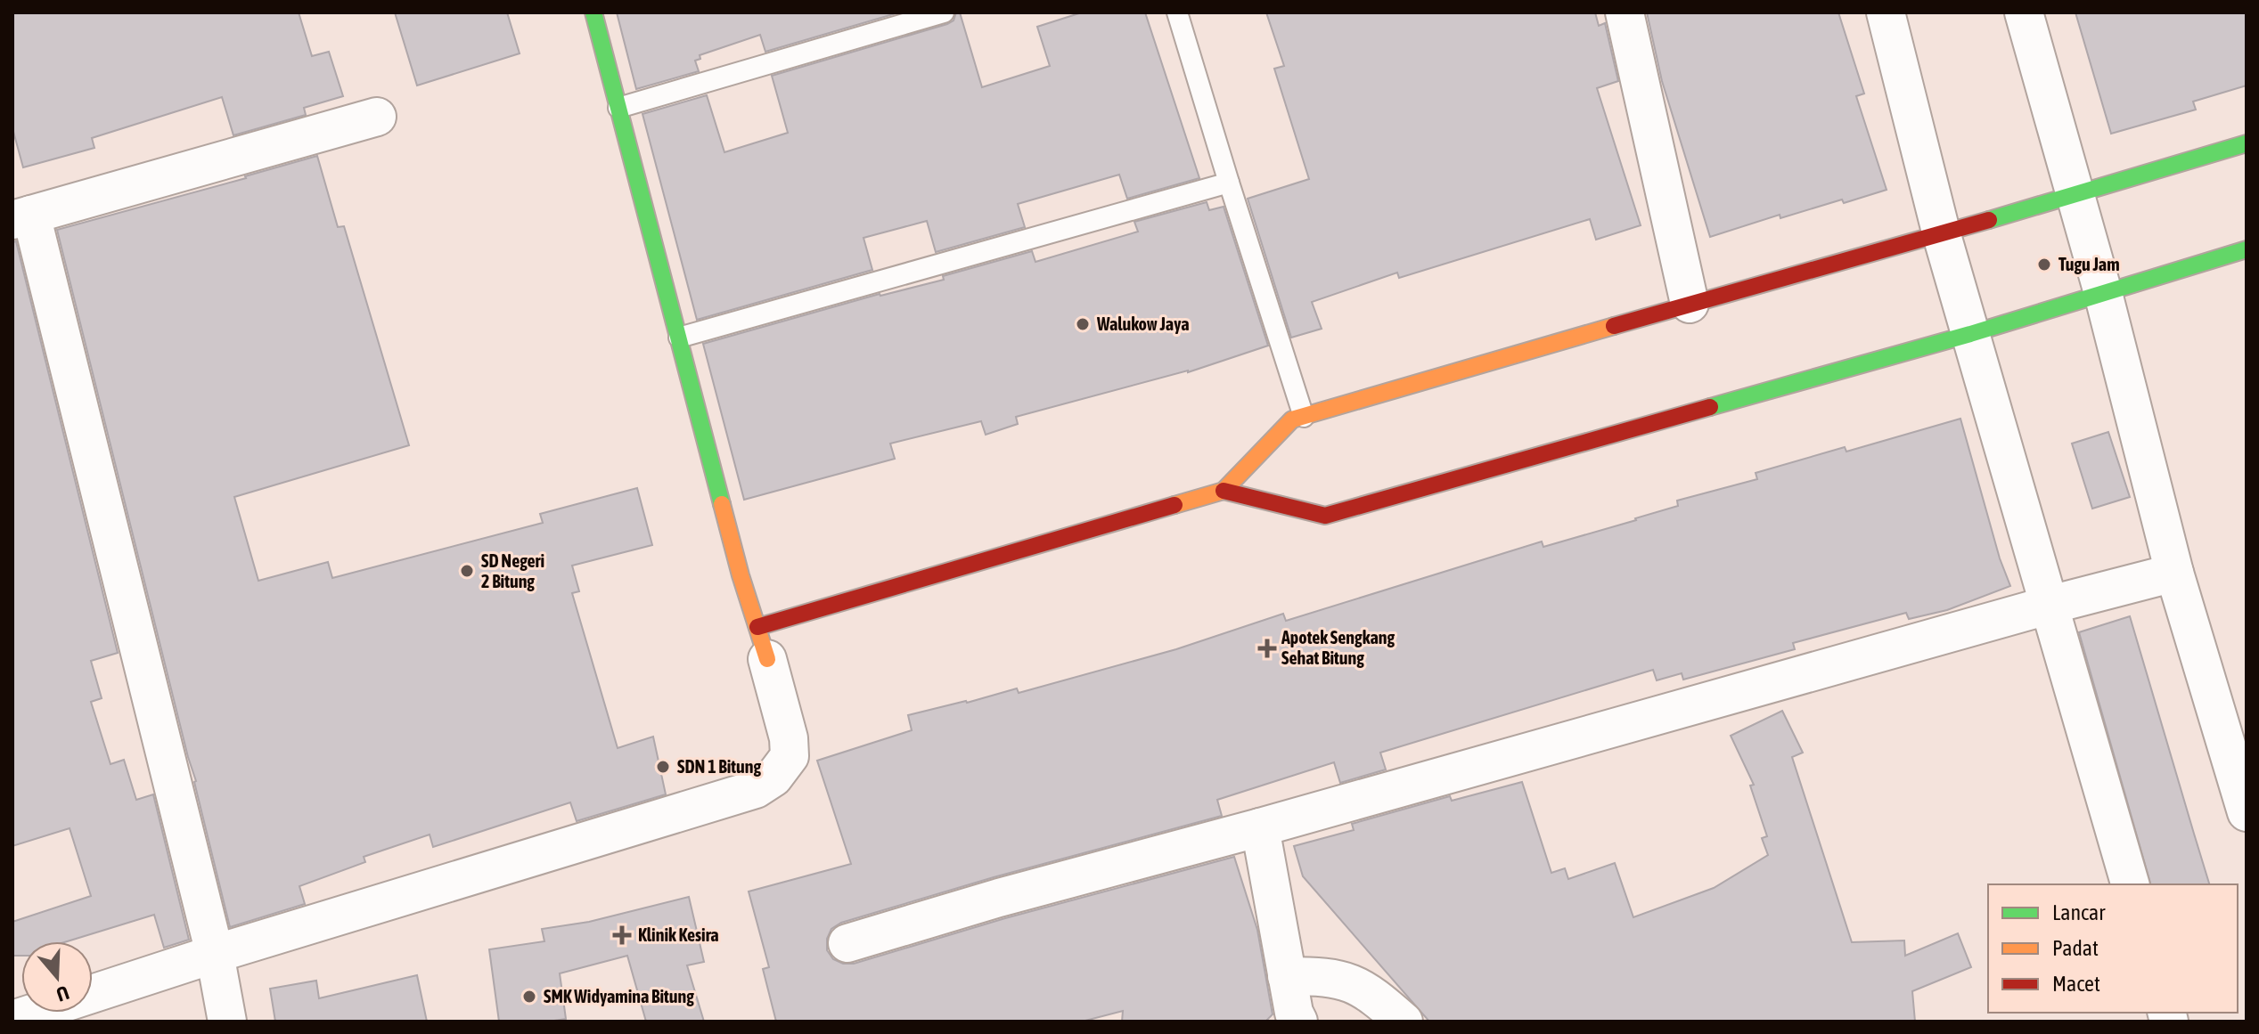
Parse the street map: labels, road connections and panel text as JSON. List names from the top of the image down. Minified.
{"places":{"other":["Tugu Jam","Walukow Jaya","SD Negeri 2 Bitung","SDN 1 Bitung","SMK Widyamina Bitung"],"health":["Apotek Sengkang Sehat Bitung","Klinik Kesira"]},"legend":["Lancar","Padat","Macet"],"north":"bottom"}
